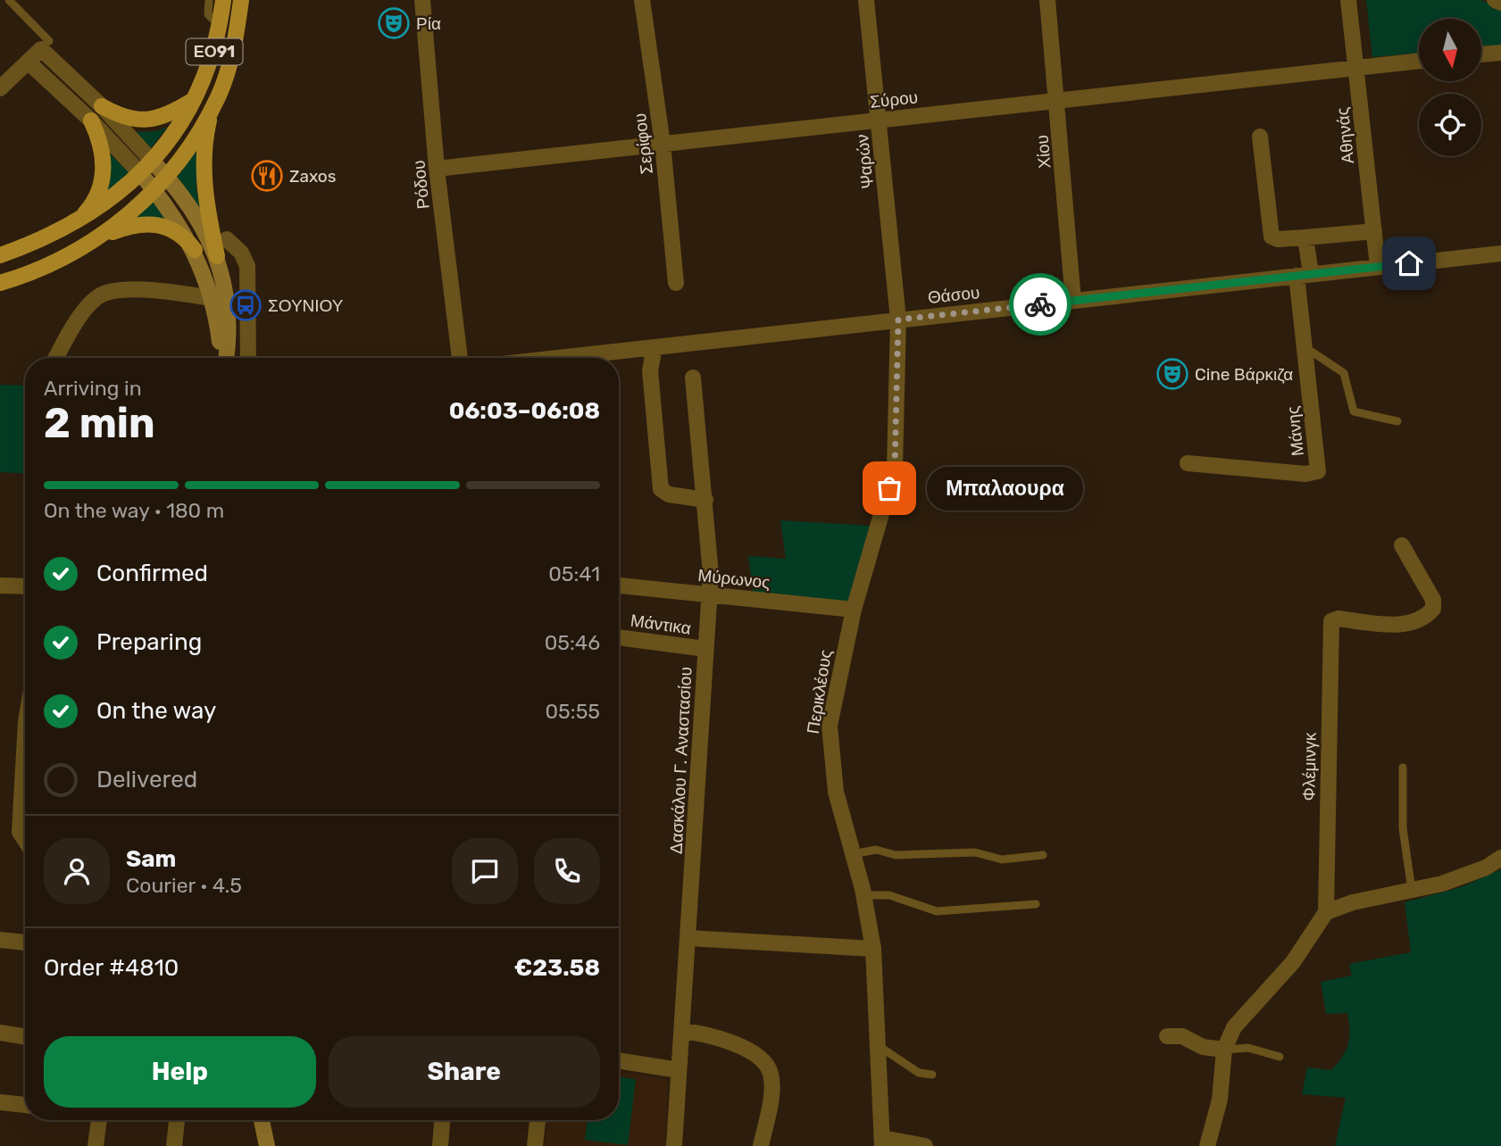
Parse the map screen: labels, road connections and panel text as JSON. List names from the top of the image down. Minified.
{"streets":{"main road":["ΕΟ91"],"street":["Σύρου","Αθηνάς","Σερίφου","Χίου","Ψαρών","Ρόδου","Θάσου","Μάνης","Μύρωνος","Μάντικα","Περικλέους","Δασκάλου Γ. Αναστασίου","Φλέμινγκ"]},"crossings":[["Σύρου","Αθηνάς"],["Σύρου","Σερίφου"],["Σύρου","Χίου"],["Σύρου","Ψαρών"],["Σύρου","Ρόδου"],["Αθηνάς","Θάσου"],["Χίου","Θάσου"],["Ψαρών","Θάσου"],["Ψαρών","Περικλέους"],["Θάσου","Μάνης"],["Θάσου","Περικλέους"],["Μύρωνος","Περικλέους"],["Μύρωνος","Δασκάλου Γ. Αναστασίου"],["Μάντικα","Δασκάλου Γ. Αναστασίου"]],"places":{"theatre":["Ρία","Cine Βάρκιζα"],"restaurant":["Zaxos"],"bus stop":["ΣΟΥΝΙΟΥ"],"other":["Μπαλαουρα"]},"north":"bottom","page":{"heading":["2 min","Arriving in","06:03–06:08"],"panel":["Sam","Courier · 4.5","Order #4810","€23.58"],"bar":"On the way · 180 m","bubble":"Μπαλαουρα","list":[["Confirmed","05:41"],["Preparing","05:46"],["On the way","05:55"],"Delivered"],"buttons":["Help","Share"]}}
